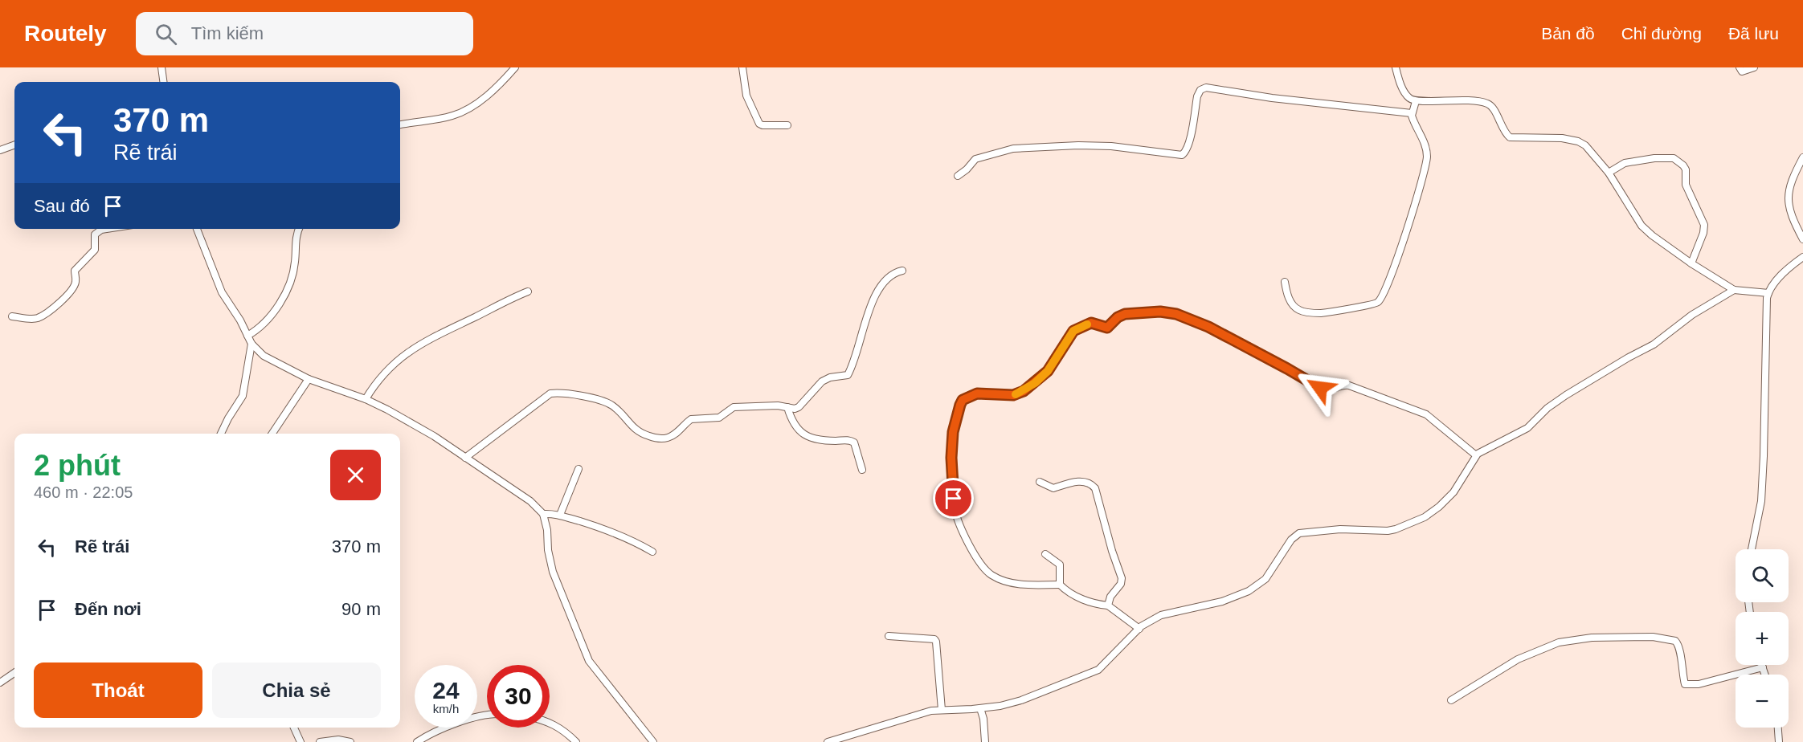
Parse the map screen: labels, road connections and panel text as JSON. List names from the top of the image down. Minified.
{"page":{"header":"Routely","search":"Tìm kiếm","nav":["Bản đồ","Chỉ đường","Đã lưu"],"turn":["370 m","Rẽ trái"],"then":"Sau đó","heading":["2 phút","460 m · 22:05"],"list":[{"name":"Rẽ trái","value":"370 m"},{"name":"Đến nơi","value":"90 m"}],"map_buttons":["+","−"],"buttons":["Thoát","Chia sẻ"],"speed":"24 km/h","limit":"30"}}
